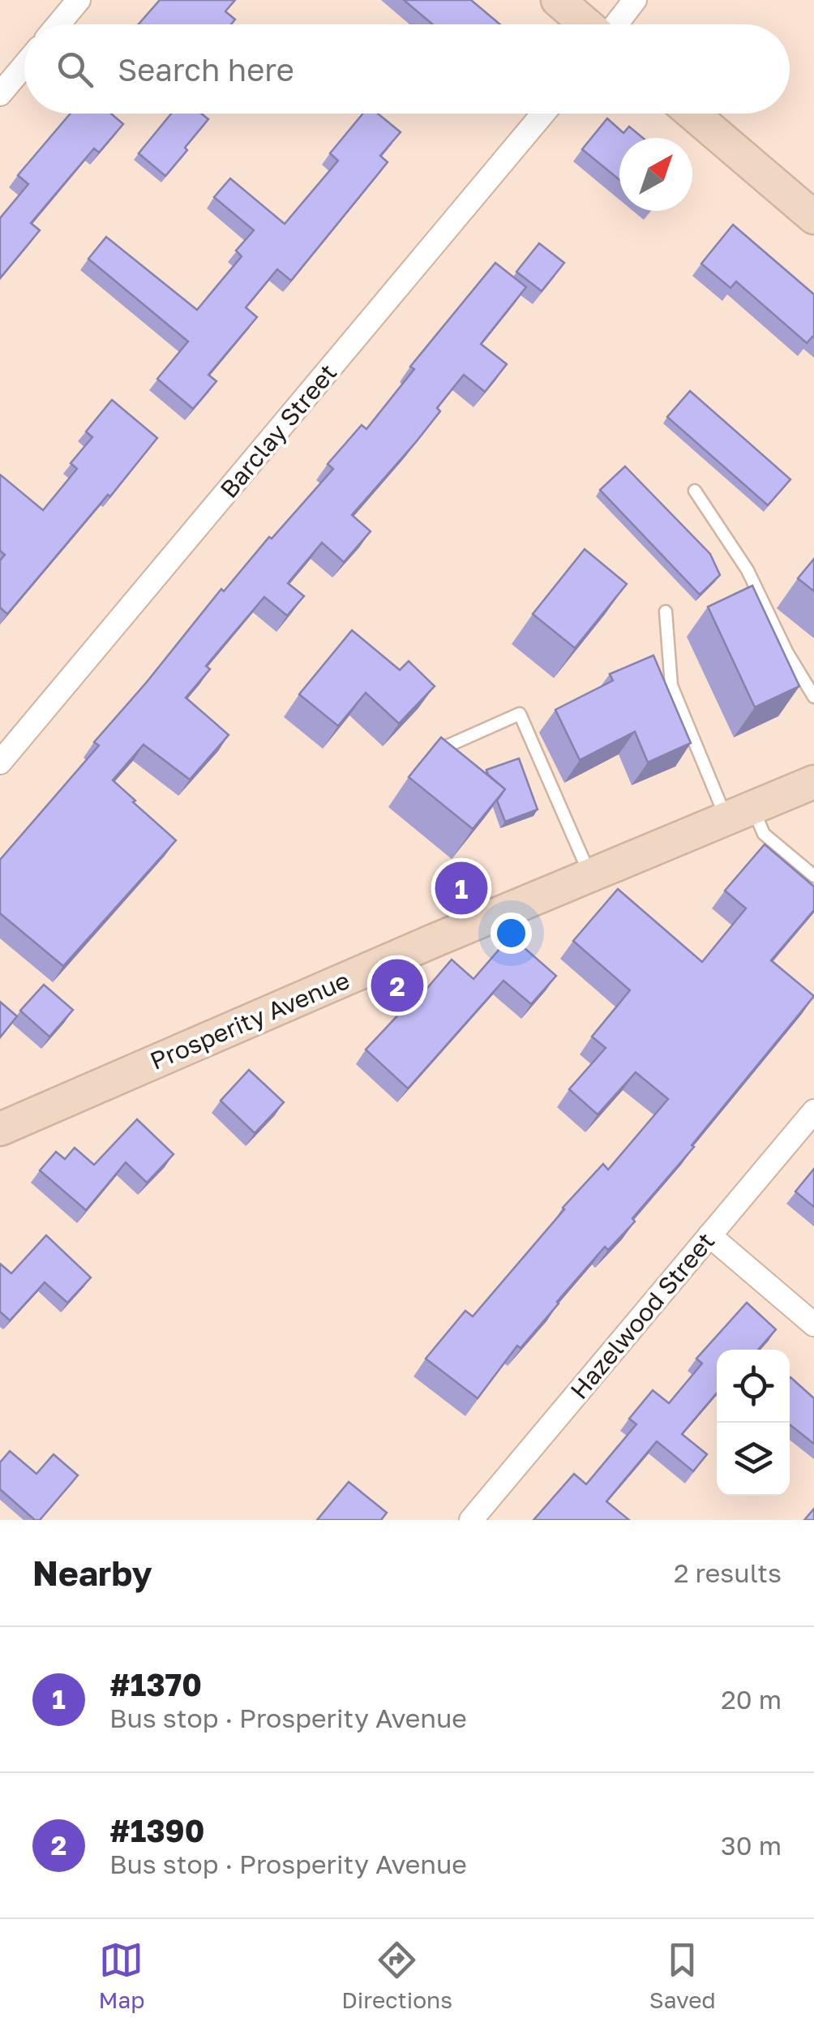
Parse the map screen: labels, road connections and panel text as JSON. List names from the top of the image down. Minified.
{"streets":{"street":["Barclay Street","Prosperity Avenue","Hazelwood Street"]},"north":"top right","page":{"search":"Search here","pins":["1","2"],"heading":["Nearby","2 results"],"list":[{"mark":"1","name":"#1370","note":"Bus stop · Prosperity Avenue","value":"20 m"},{"mark":"2","name":"#1390","note":"Bus stop · Prosperity Avenue","value":"30 m"}],"nav":["Map","Directions","Saved"]}}
